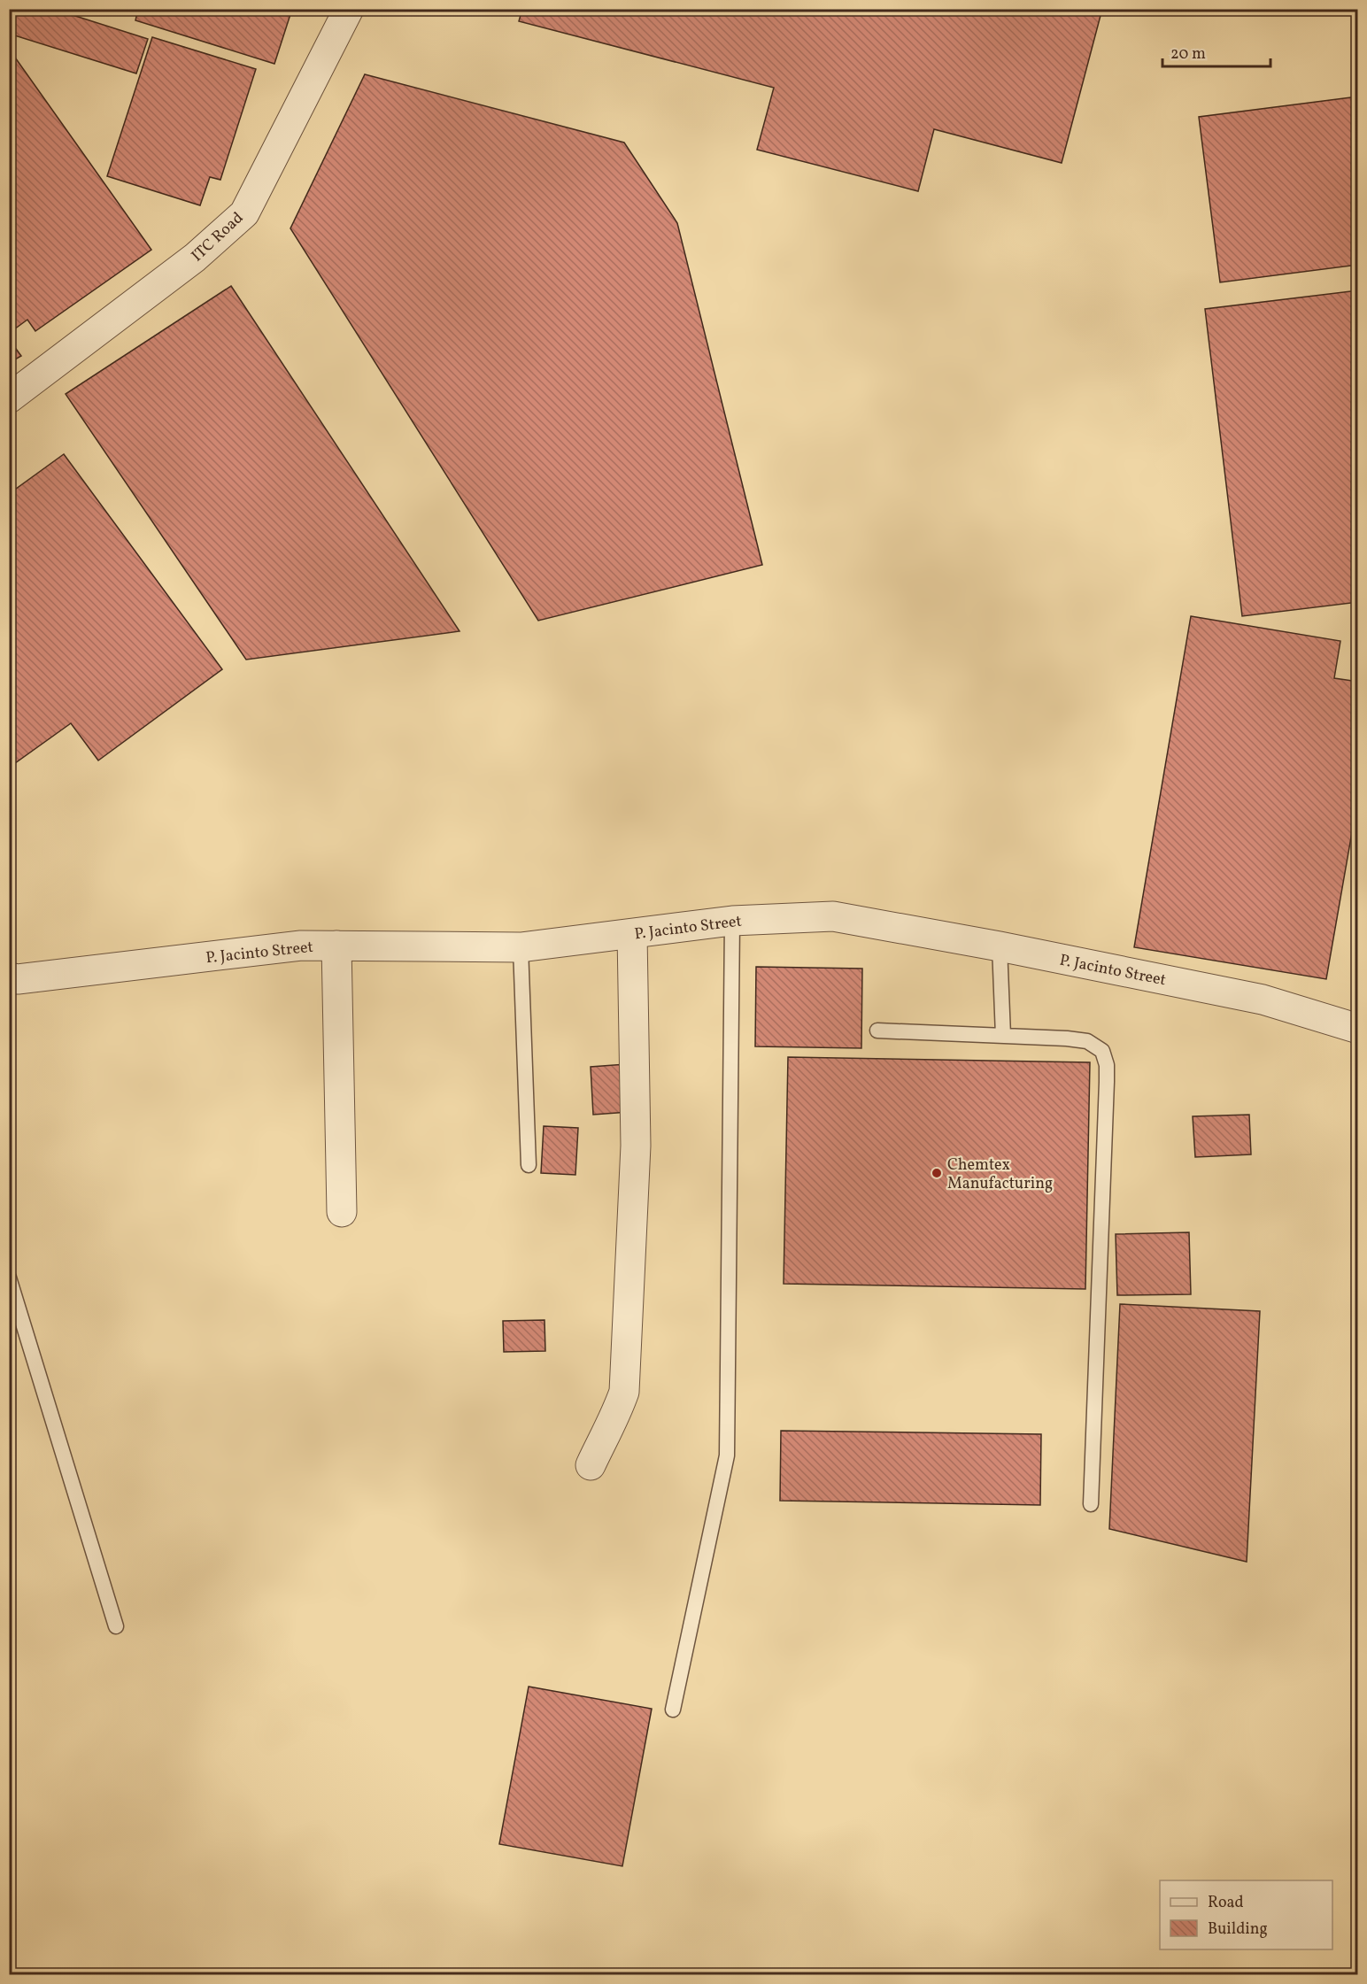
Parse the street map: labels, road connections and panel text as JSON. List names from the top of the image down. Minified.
{"streets":{"street":["ITC Road","P. Jacinto Street"]},"places":["Chemtex Manufacturing"],"legend":["Road","Building"],"scale_bar":"20 m"}
